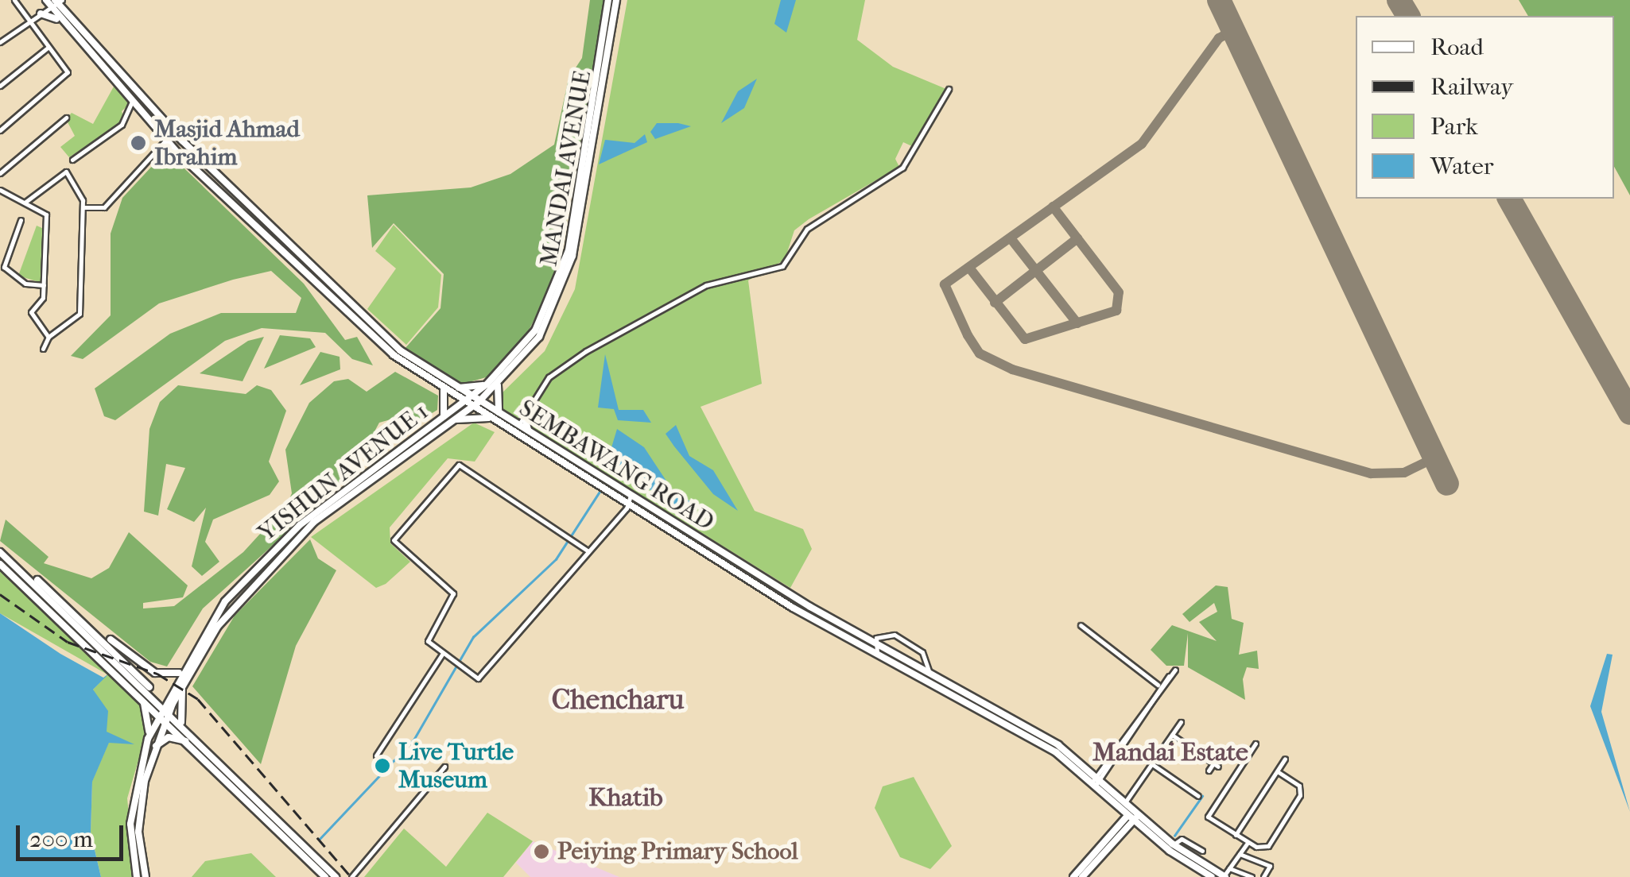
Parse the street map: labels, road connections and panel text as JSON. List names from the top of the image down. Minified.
{"streets":{"main road":["MANDAI AVENUE","SEMBAWANG ROAD","YISHUN AVENUE 1"]},"crossings":[["MANDAI AVENUE","SEMBAWANG ROAD"],["MANDAI AVENUE","YISHUN AVENUE 1"],["SEMBAWANG ROAD","YISHUN AVENUE 1"]],"districts":["Chencharu","Mandai Estate","Khatib"],"places":["Masjid Ahmad Ibrahim","Live Turtle Museum","Peiying Primary School"],"legend":["Road","Railway","Park","Water"],"scale_bar":"200 m"}
